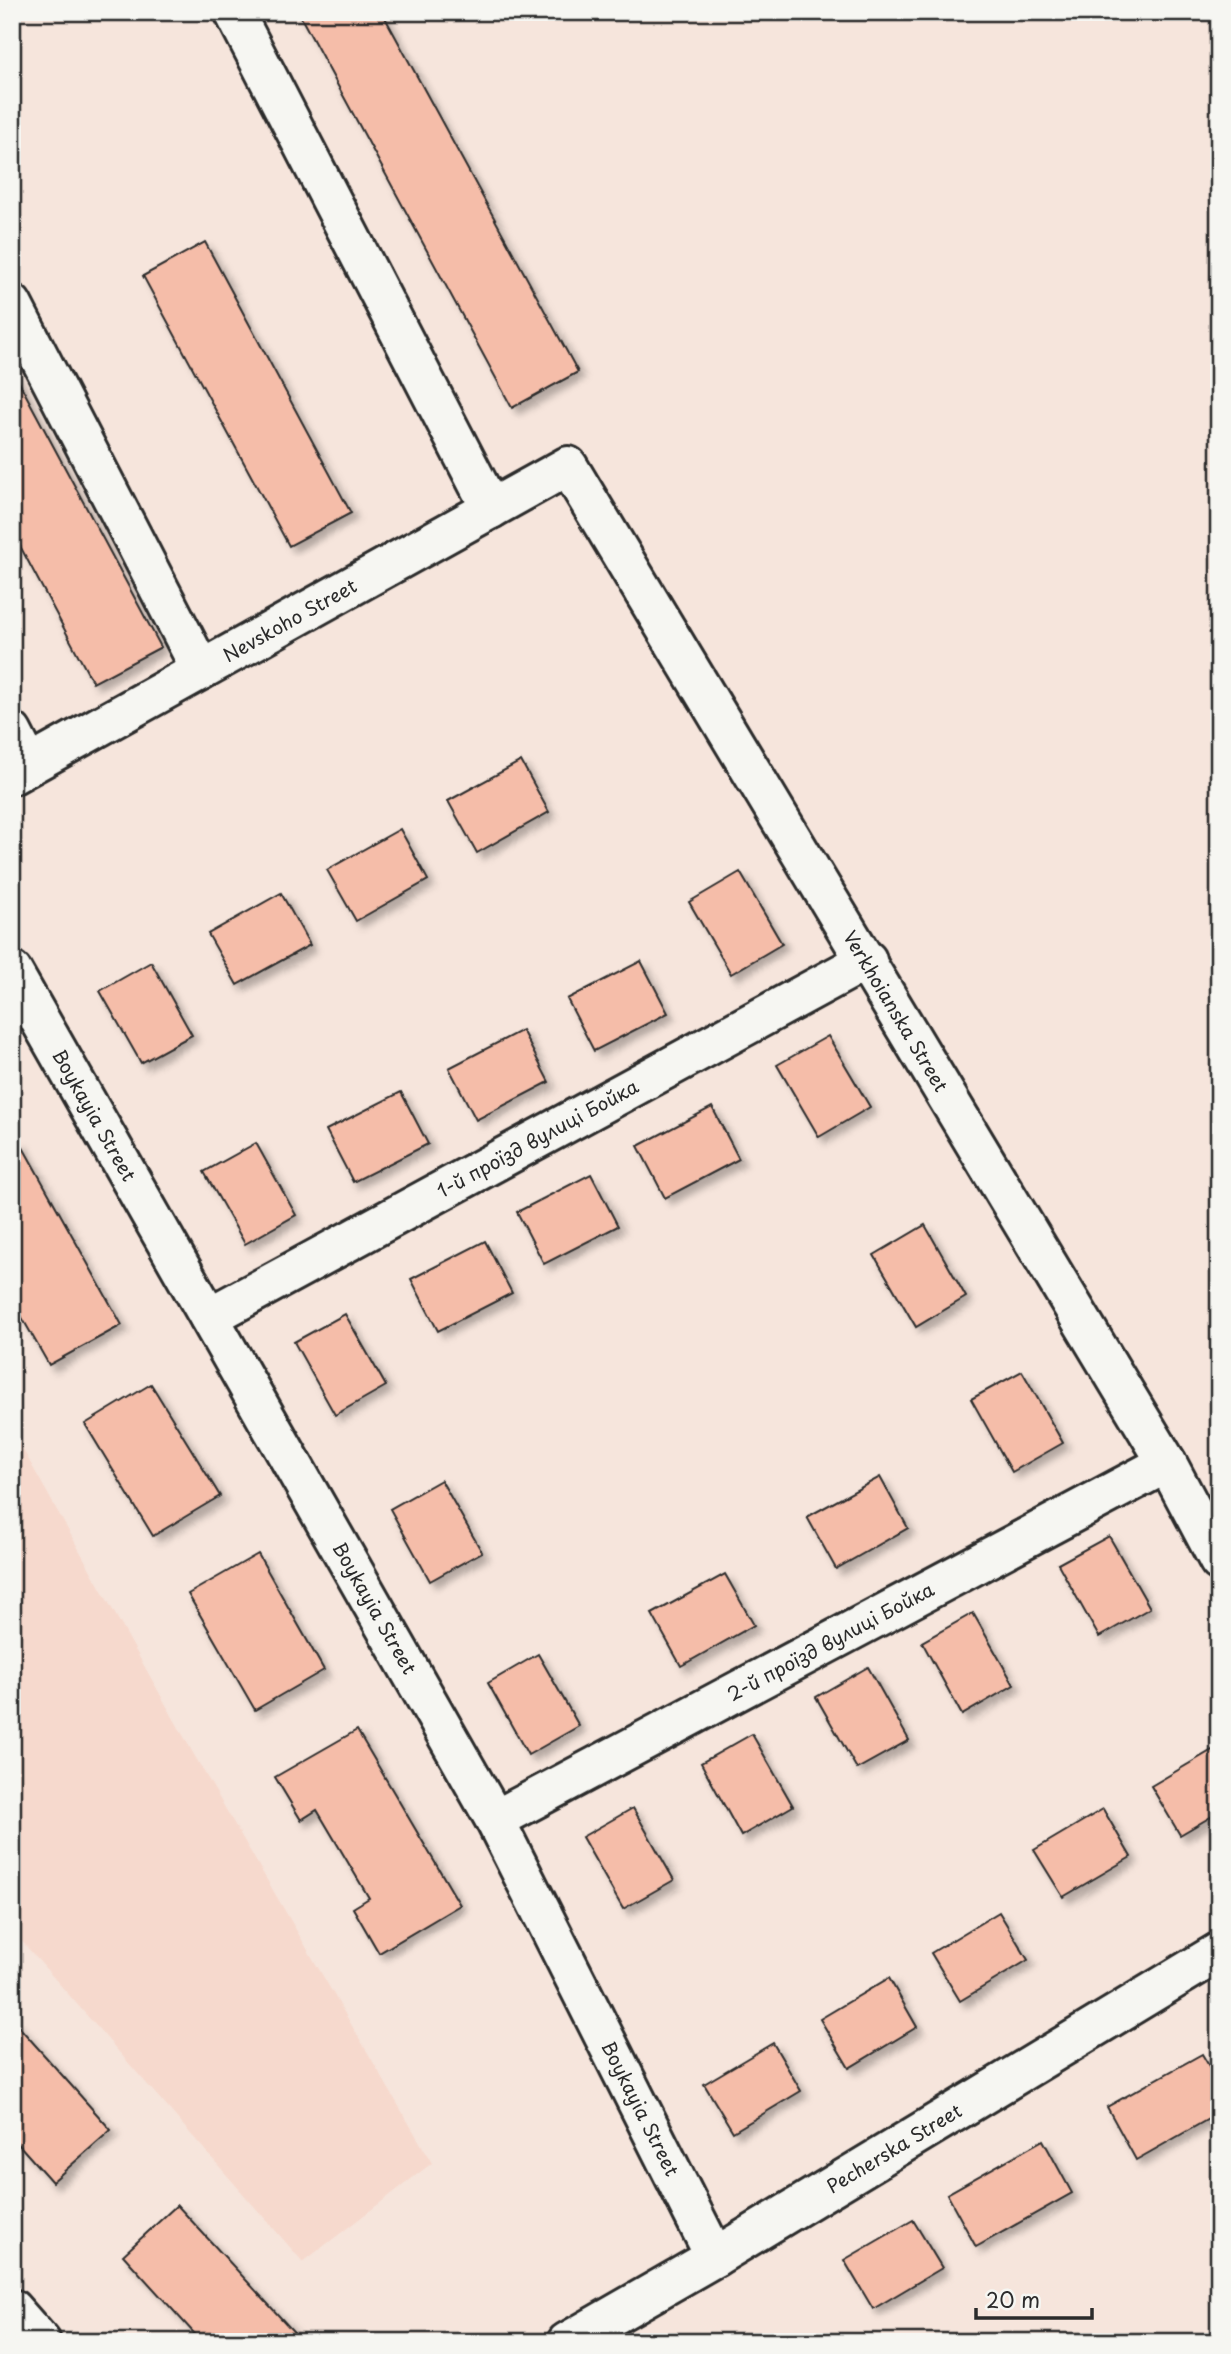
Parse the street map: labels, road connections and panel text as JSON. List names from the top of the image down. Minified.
{"streets":{"street":["Nevskoho Street","Verkhoianska Street","Boykayia Street","1-й проїзд вулиці Бойка","2-й проїзд вулиці Бойка","Pecherska Street"]},"crossings":[["Nevskoho Street","Verkhoianska Street"],["Verkhoianska Street","1-й проїзд вулиці Бойка"],["Verkhoianska Street","2-й проїзд вулиці Бойка"],["Boykayia Street","1-й проїзд вулиці Бойка"],["Boykayia Street","2-й проїзд вулиці Бойка"],["Boykayia Street","Pecherska Street"]],"scale_bar":"20 m"}
